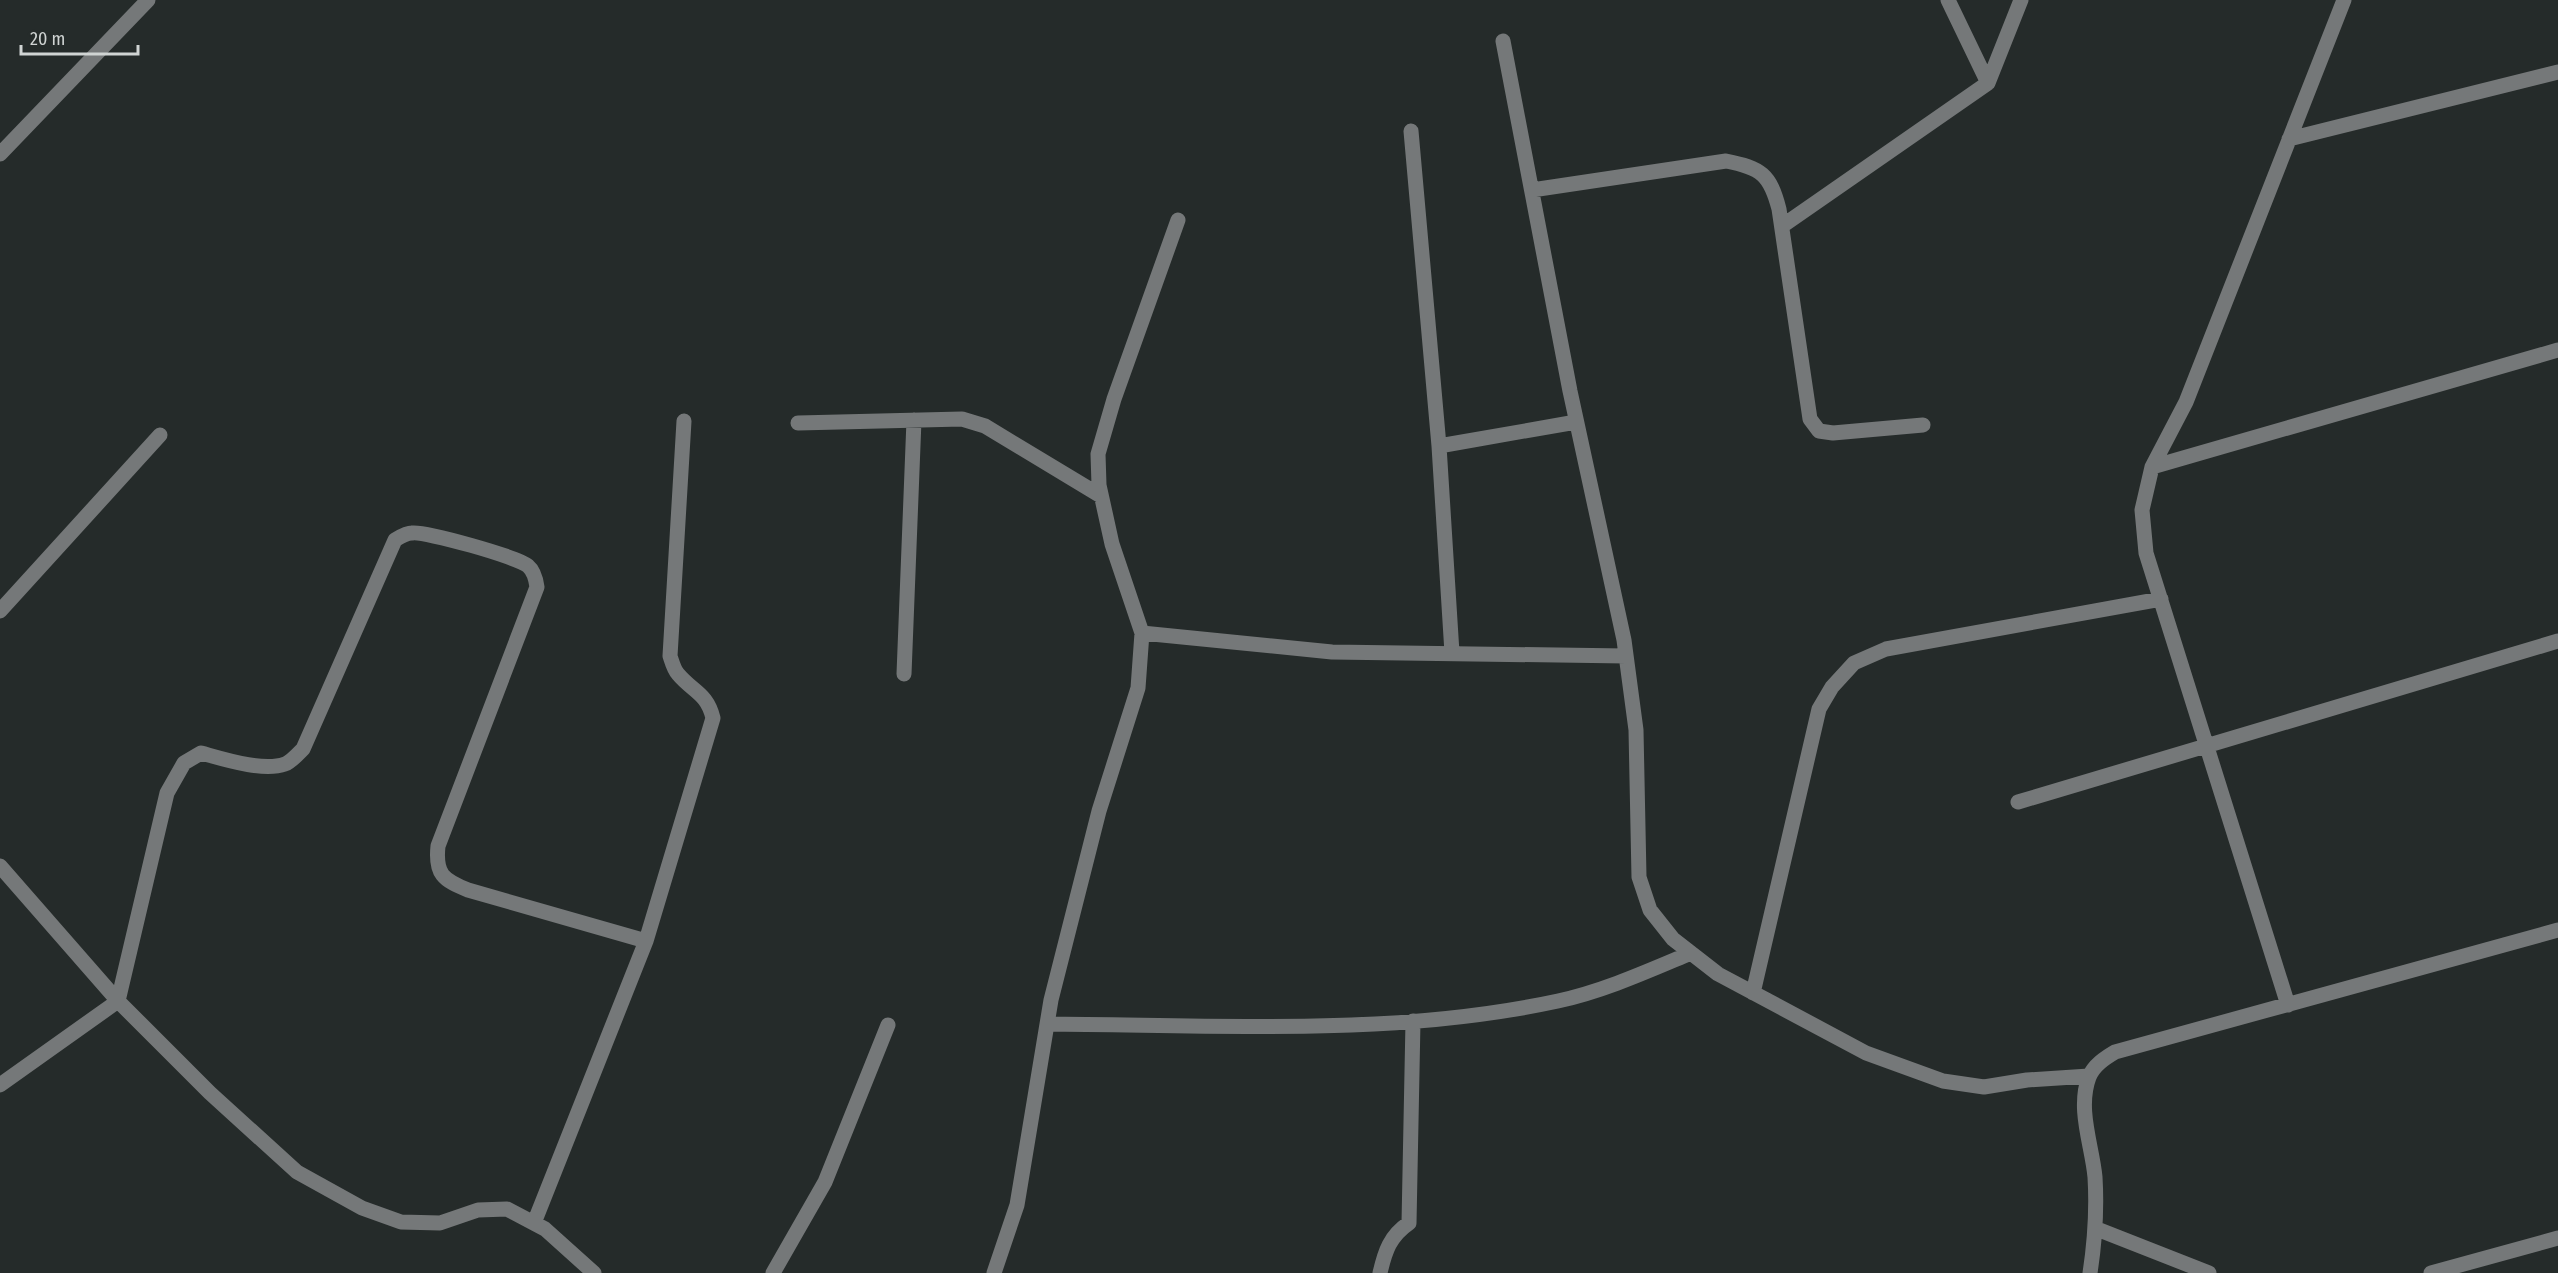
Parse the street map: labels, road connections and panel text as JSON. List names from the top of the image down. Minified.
{"scale_bar":"20 m"}
